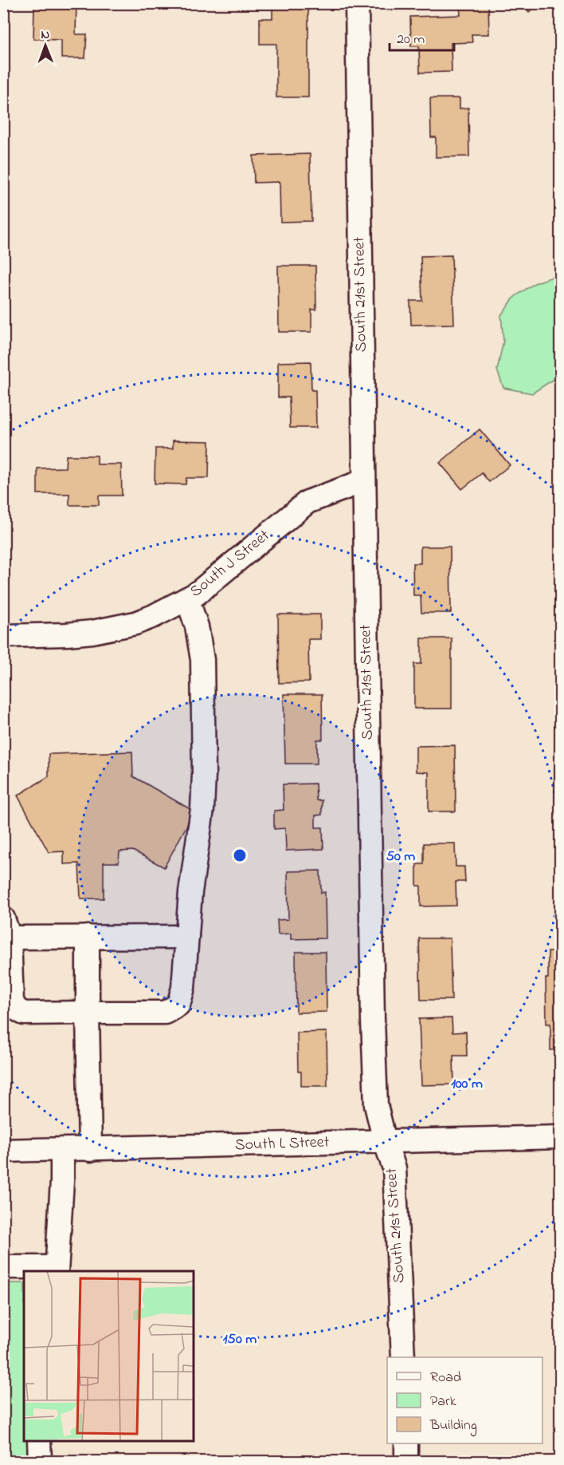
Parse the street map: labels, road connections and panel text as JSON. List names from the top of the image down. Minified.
{"streets":{"street":["South 21st Street","South J Street","South L Street"]},"crossings":[["South 21st Street","South J Street"],["South 21st Street","South L Street"]],"legend":["Road","Park","Building"],"scale_bar":"20 m","north":"top","rings":["50 m","100 m","150 m"]}
